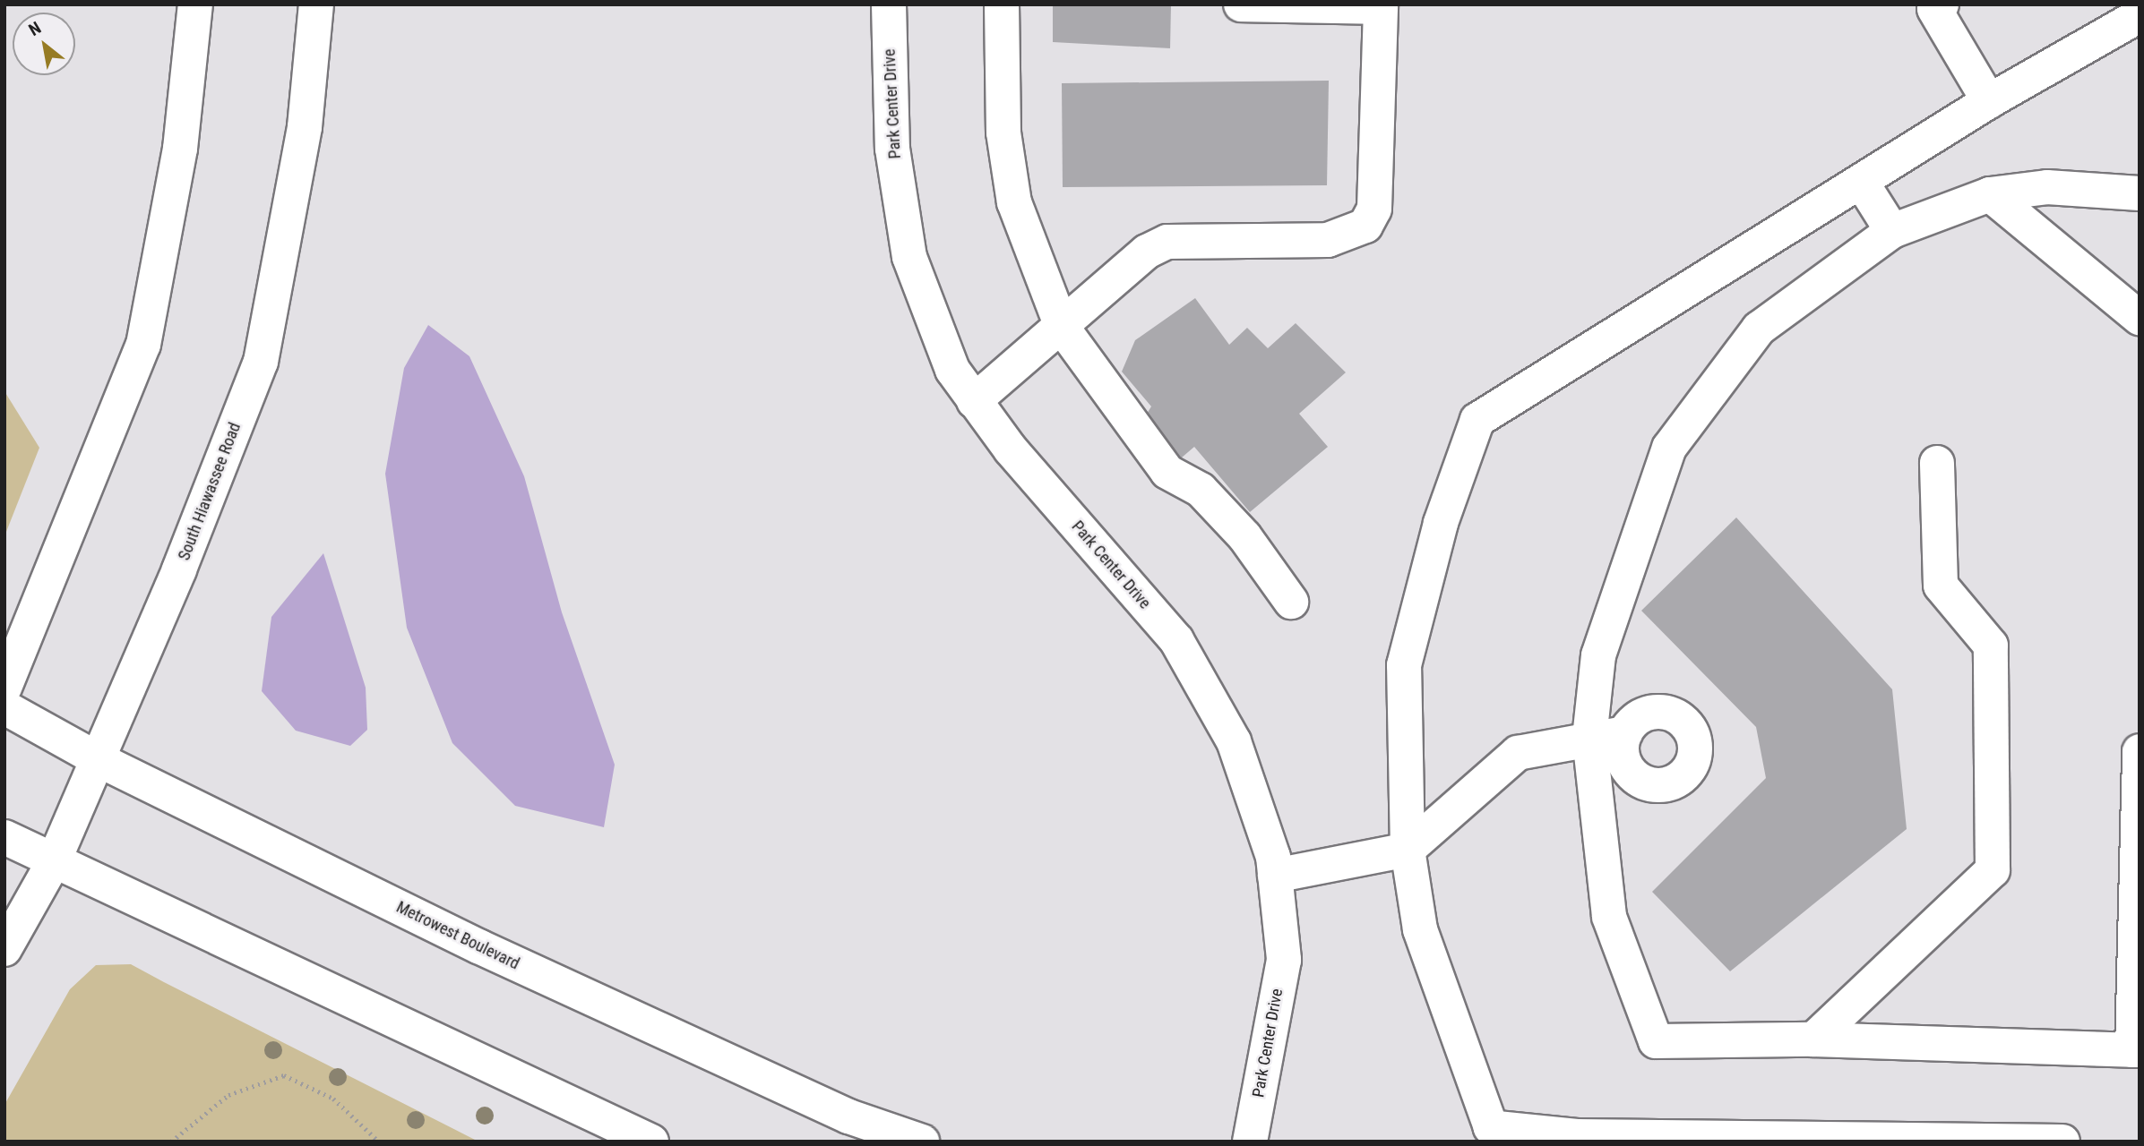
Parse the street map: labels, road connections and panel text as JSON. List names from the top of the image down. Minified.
{"streets":{"street":["Park Center Drive","South Hiawassee Road","Metrowest Boulevard"]},"crossings":[["South Hiawassee Road","Metrowest Boulevard"]],"north":"top left"}
